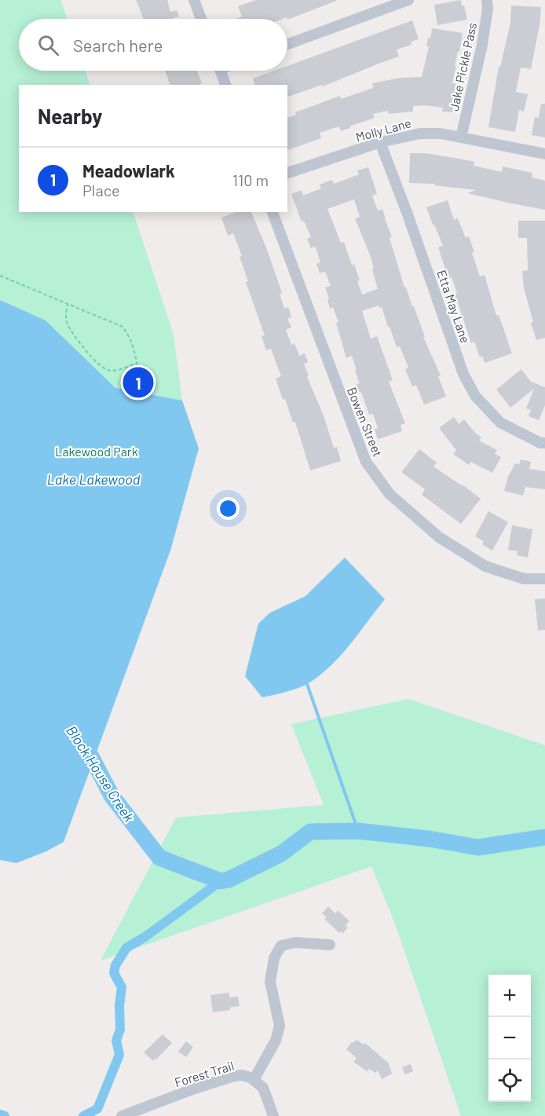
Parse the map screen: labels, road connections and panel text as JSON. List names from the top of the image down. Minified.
{"streets":{"street":["Jake Pickle Pass","Molly Lane","Etta May Lane","Bowen Street","Forest Trail"]},"crossings":[["Jake Pickle Pass","Molly Lane"],["Molly Lane","Etta May Lane"]],"water":["Lake Lakewood","Block House Creek"],"parks":["Lakewood Park"],"page":{"search":"Search here","heading":"Nearby","list":[{"mark":"1","name":"Meadowlark","note":"Place","value":"110 m"}],"pins":"1","map_buttons":["+","−"]}}
